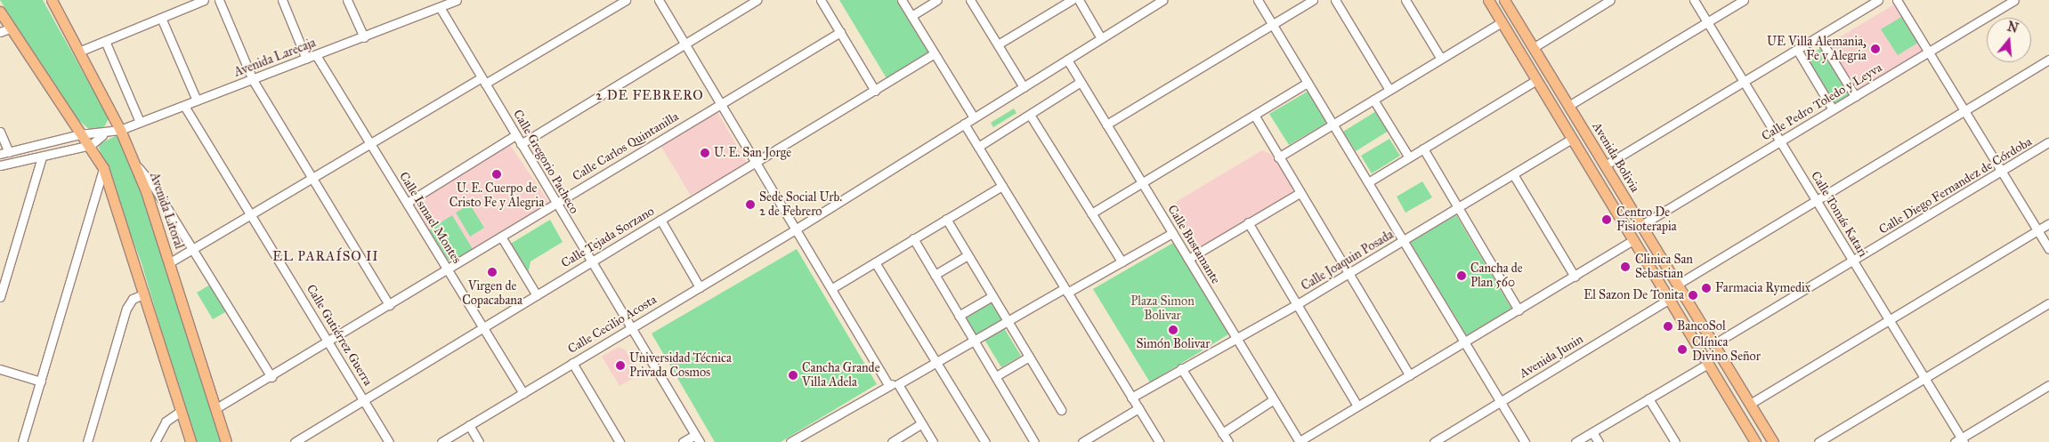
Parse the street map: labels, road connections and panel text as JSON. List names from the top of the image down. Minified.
{"streets":{"main road":["Avenida Bolivia","Avenida Litoral"],"street":["Avenida Larecaja","Calle Pedro Toledo y Leyva","Calle Carlos Quintanilla","Calle Gregorio Pacheco","Calle Diego Fernandez de Córdoba","Calle Tomás Katari","Calle Ismael Montes","Calle Tejada Sorzano","Calle Bustamante","Calle Joaquin Posada","Calle Cecilio Acosta","Calle Gutiérrez Guerra","Avenida Junin"]},"crossings":[["Avenida Larecaja","Calle Gregorio Pacheco"],["Avenida Larecaja","Avenida Litoral"],["Avenida Larecaja","Calle Ismael Montes"],["Avenida Larecaja","Calle Gutiérrez Guerra"],["Calle Pedro Toledo y Leyva","Avenida Bolivia"],["Calle Pedro Toledo y Leyva","Calle Tomás Katari"],["Calle Carlos Quintanilla","Calle Gregorio Pacheco"],["Calle Carlos Quintanilla","Avenida Litoral"],["Calle Carlos Quintanilla","Calle Ismael Montes"],["Calle Carlos Quintanilla","Calle Gutiérrez Guerra"],["Avenida Bolivia","Calle Diego Fernandez de Córdoba"],["Avenida Bolivia","Avenida Junin"],["Calle Gregorio Pacheco","Calle Tejada Sorzano"],["Calle Gregorio Pacheco","Calle Cecilio Acosta"],["Calle Diego Fernandez de Córdoba","Calle Tomás Katari"],["Calle Tomás Katari","Avenida Junin"],["Calle Ismael Montes","Calle Tejada Sorzano"],["Calle Ismael Montes","Calle Cecilio Acosta"],["Calle Tejada Sorzano","Calle Gutiérrez Guerra"],["Calle Bustamante","Calle Joaquin Posada"],["Calle Bustamante","Calle Cecilio Acosta"]],"districts":["2 DE FEBRERO","EL PARAÍSO II"],"parks":["Plaza Simon Bolivar"],"places":["UE Villa Alemania, Fe y Alegria","U. E. San Jorge","U. E. Cuerpo de Cristo Fe y Alegria","Sede Social Urb. 2 de Febrero","Centro De Fisioterapia","Clinica San Sebastian","Virgen de Copacabana","Cancha de Plan 560","Farmacia Rymedix","El Sazon De Tonita","BancoSol","Simón Bolivar","Clínica Divino Señor","Universidad Técnica Privada Cosmos","Cancha Grande Villa Adela"],"north":"top"}
